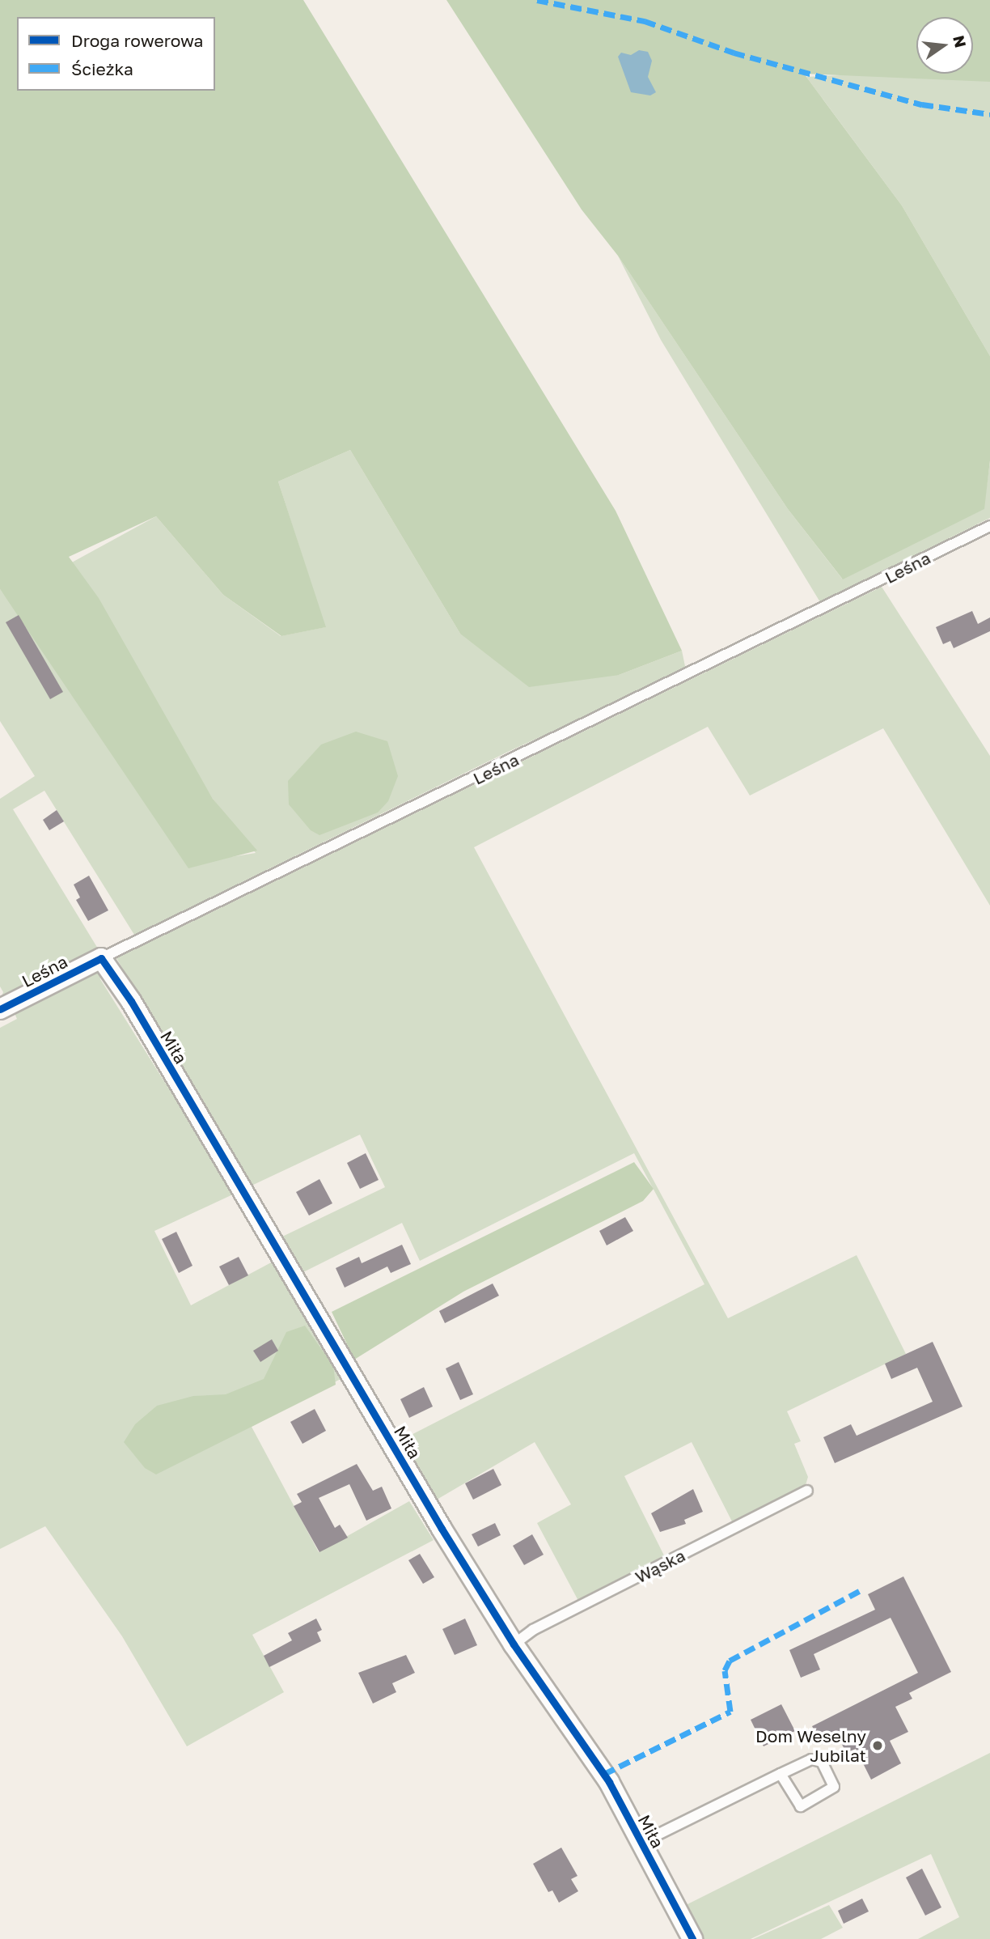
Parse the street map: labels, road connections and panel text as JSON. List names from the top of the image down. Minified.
{"streets":{"street":["Leśna","Miła"],"lane":["Wąska"]},"crossings":[["Leśna","Miła"],["Miła","Wąska"]],"places":["Dom Weselny Jubilat"],"legend":["Droga rowerowa","Ścieżka"],"north":"right"}
